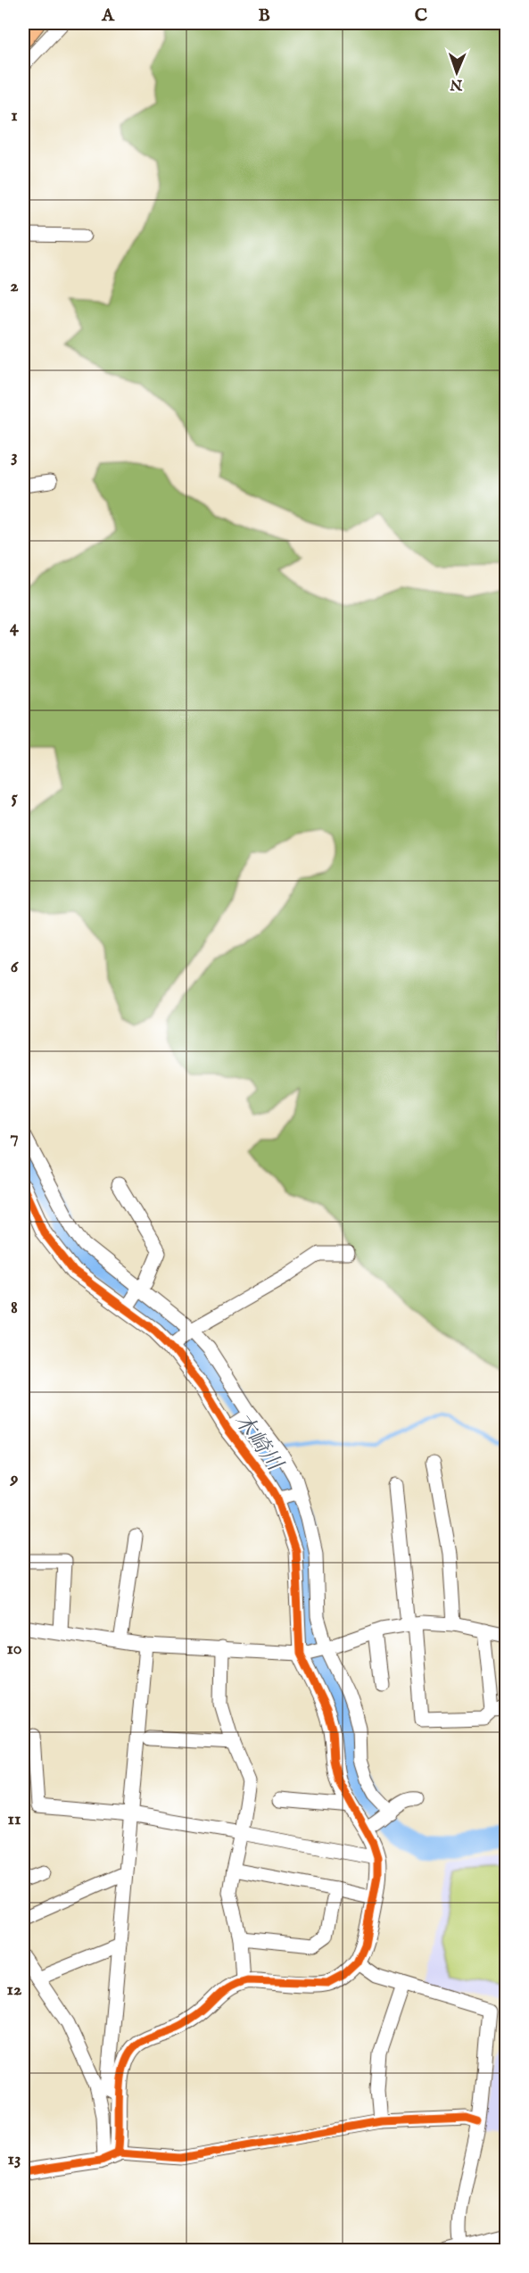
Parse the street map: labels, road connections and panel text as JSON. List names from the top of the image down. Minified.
{"water":["木崎川"],"north":"bottom","grid":{"columns":["A","B","C"],"rows":["1","2","3","4","5","6","7","8","9","10","11","12","13"]}}
